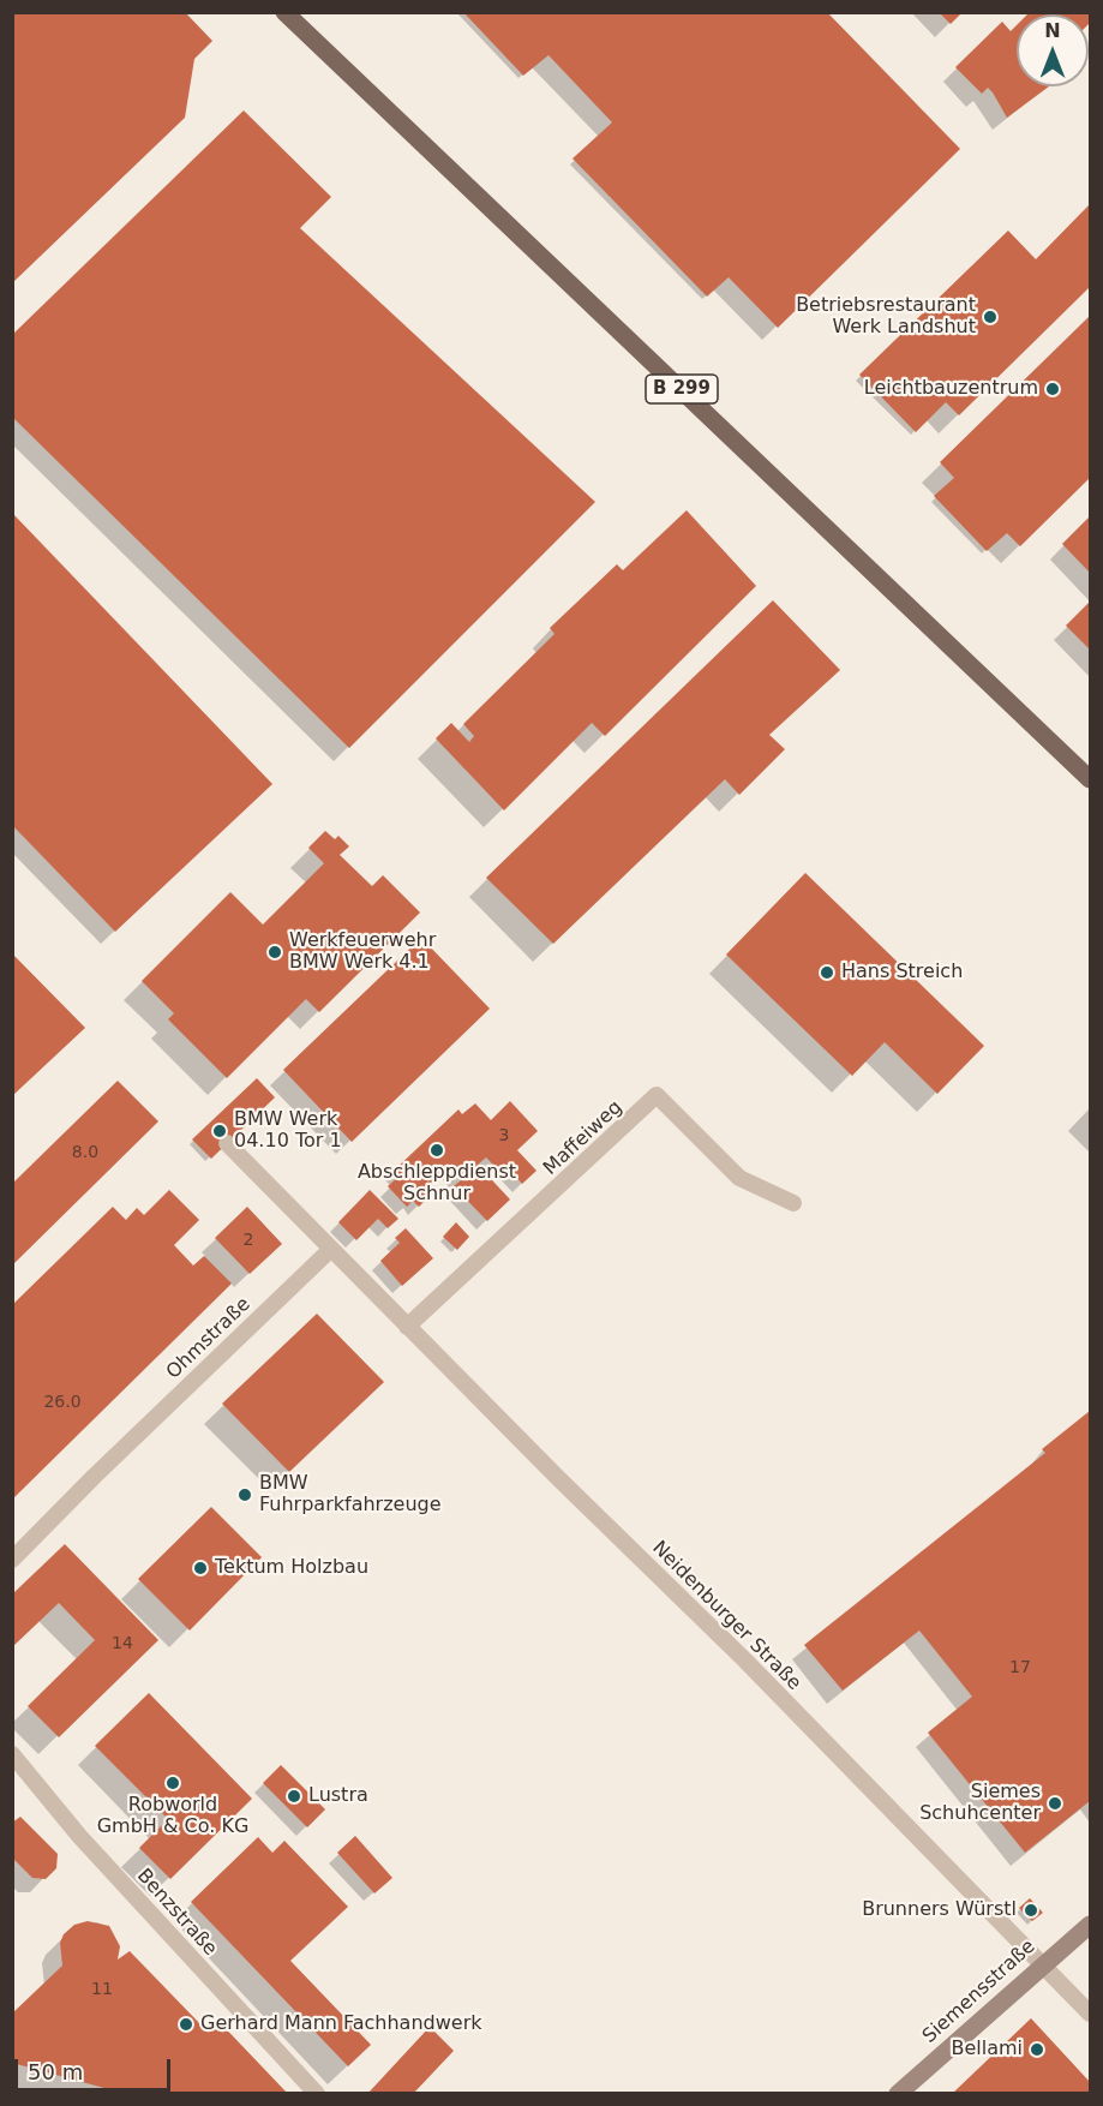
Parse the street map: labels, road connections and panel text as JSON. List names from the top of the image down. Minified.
{"streets":{"main road":["B 299","Siemensstraße"],"street":["Maffeiweg","Ohmstraße","Neidenburger Straße","Benzstraße"]},"crossings":[["Maffeiweg","Neidenburger Straße"],["Ohmstraße","Neidenburger Straße"],["Neidenburger Straße","Siemensstraße"]],"places":["Betriebsrestaurant Werk Landshut","Leichtbauzentrum","Werkfeuerwehr BMW Werk 4.1","Hans Streich","BMW Werk 04.10 Tor 1","Abschleppdienst Schnur","BMW Fuhrparkfahrzeuge","Tektum Holzbau","Robworld GmbH & Co. KG","Lustra","Siemes Schuhcenter","Brunners Würstl","Gerhard Mann Fachhandwerk","Bellami"],"house_numbers":["3","8.0","2","26.0","14","17","11"],"scale_bar":"50 m","north":"top"}
